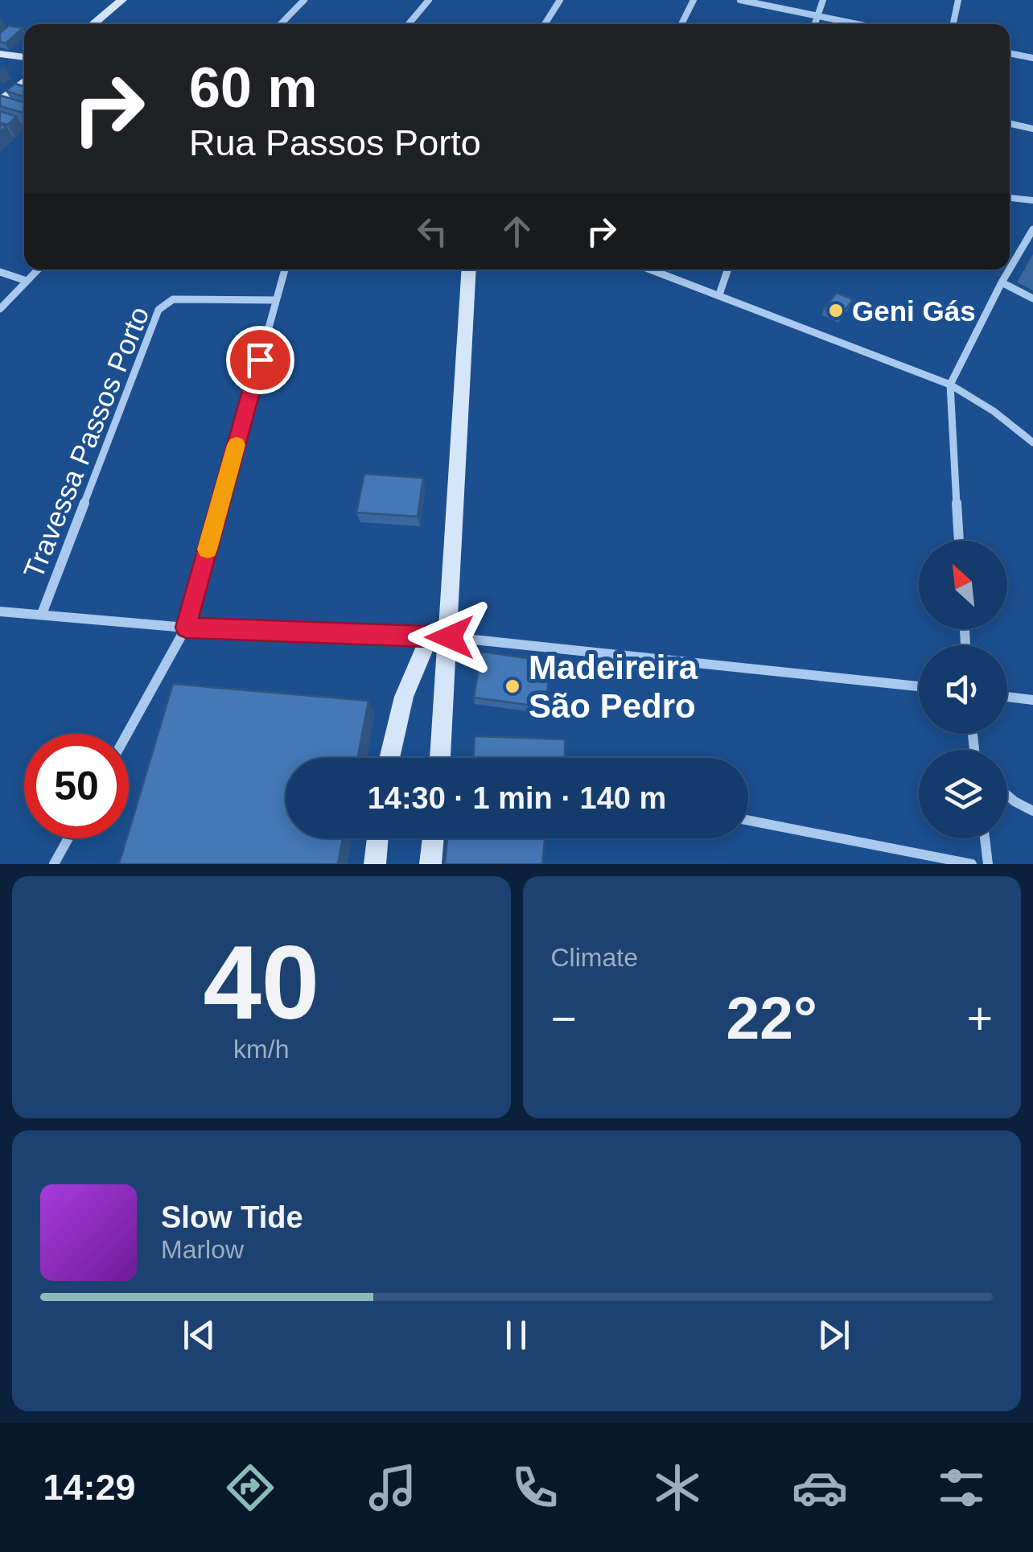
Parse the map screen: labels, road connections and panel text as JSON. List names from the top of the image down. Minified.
{"streets":{"street":["Travessa Passos Porto"]},"places":["Geni Gás","Madeireira São Pedro"],"north":"top left","page":{"turn":["60 m","Rua Passos Porto"],"limit":"50","trip":"14:30 · 1 min · 140 m","tile":[["40","km/h"],"Climate"],"heat":["−","22°","+"],"song":["Slow Tide","Marlow"],"tabs":"14:29"}}
